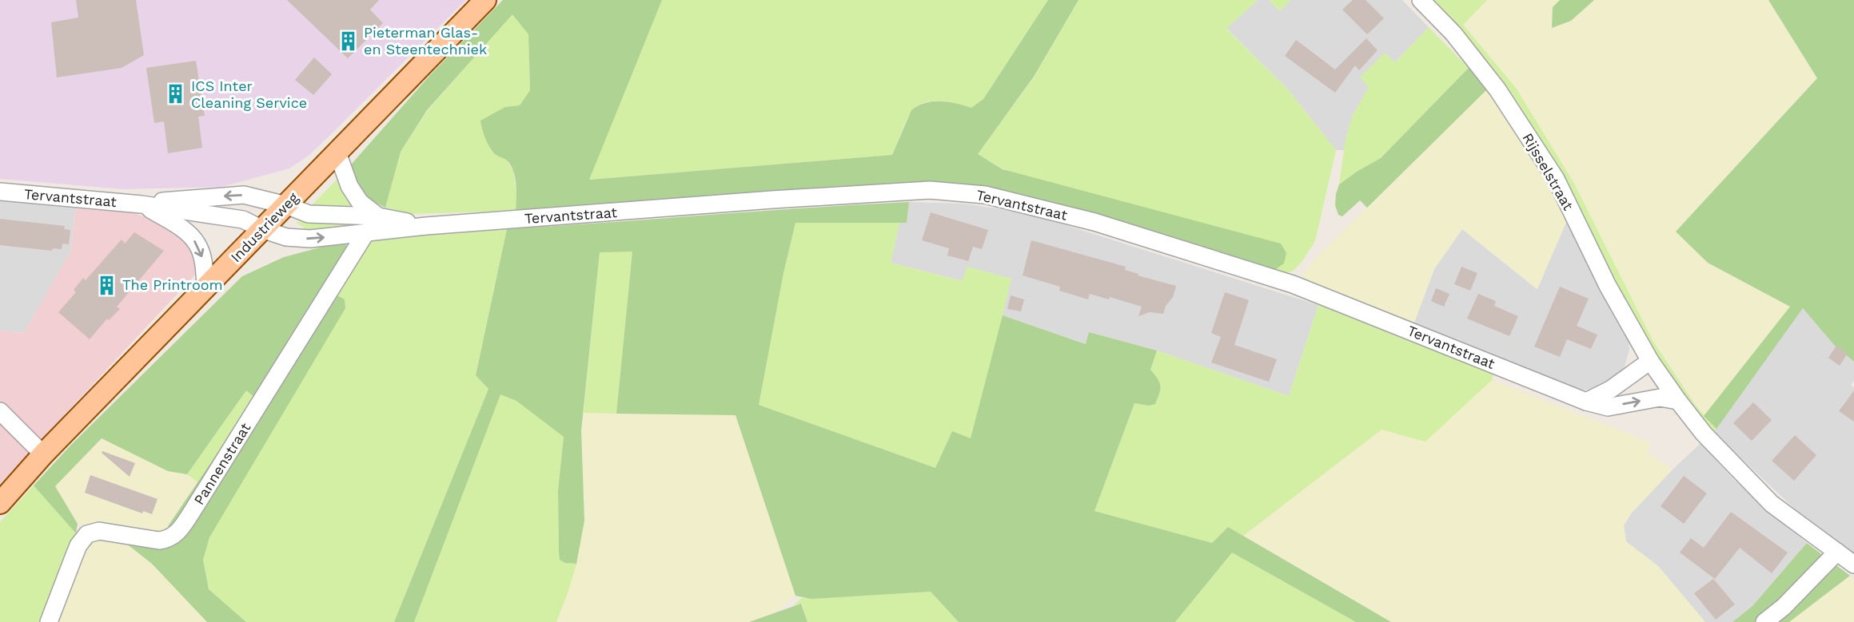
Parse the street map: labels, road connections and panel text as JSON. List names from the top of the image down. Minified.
{"streets":{"main road":["Industrieweg"],"street":["Rijsselstraat","Tervantstraat","Pannenstraat"]},"crossings":[["Tervantstraat","Industrieweg"],["Tervantstraat","Pannenstraat"]],"places":{"building":["Pieterman Glas- en Steentechniek","ICS Inter Cleaning Service","The Printroom"]}}
